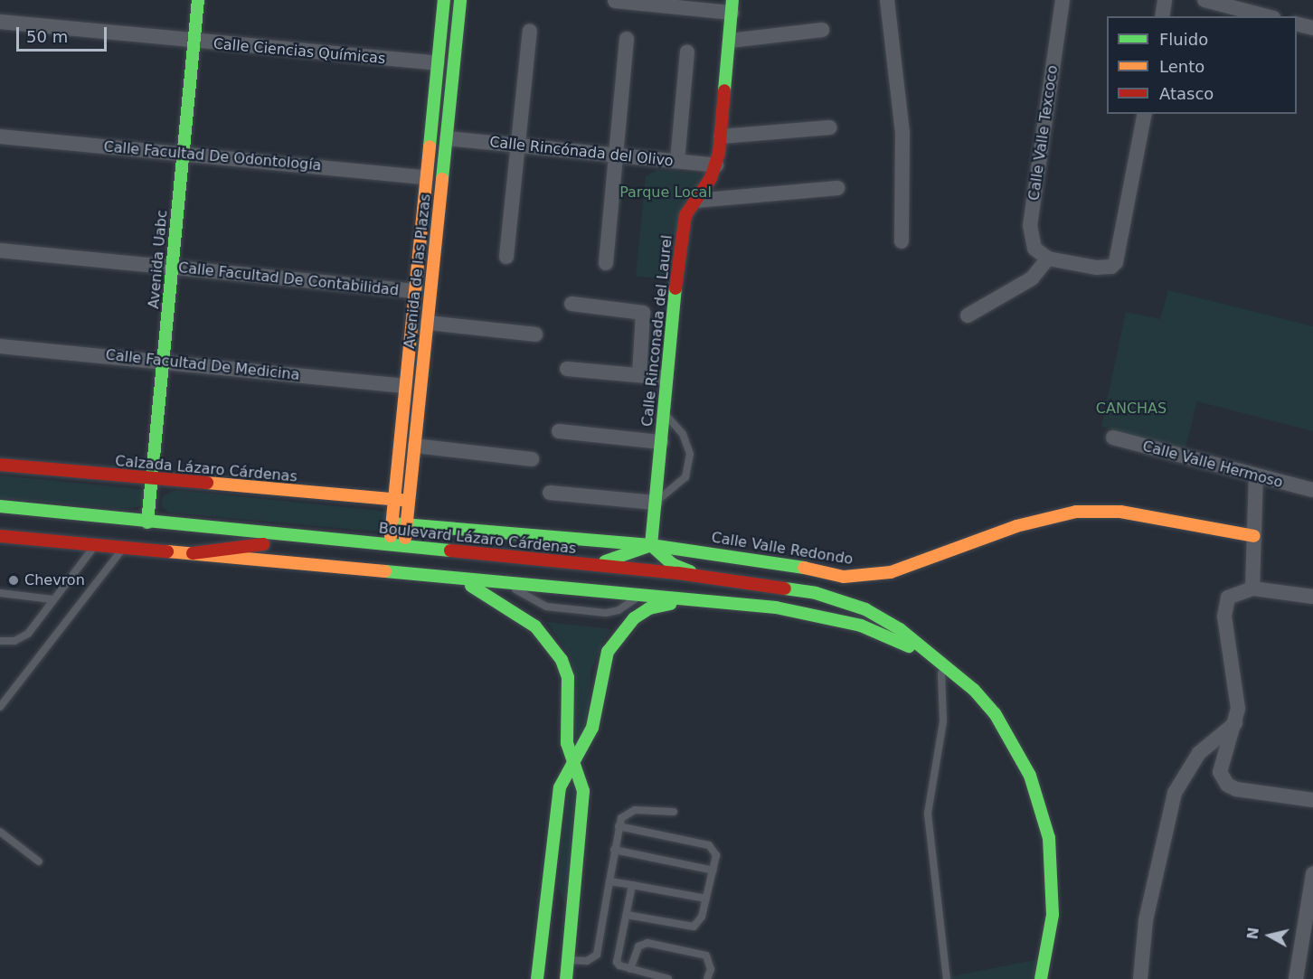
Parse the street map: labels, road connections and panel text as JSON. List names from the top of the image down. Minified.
{"streets":{"main road":["Avenida Uabc","Avenida de las Plazas","Calle Rinconada del Laurel","Calzada Lázaro Cárdenas","Boulevard Lázaro Cárdenas","Calle Valle Redondo"],"street":["Calle Ciencias Químicas","Calle Valle Texcoco","Calle Rincónada del Olivo","Calle Facultad De Odontología","Calle Facultad De Contabilidad","Calle Facultad De Medicina","Calle Valle Hermoso"]},"crossings":[["Calle Ciencias Químicas","Avenida Uabc"],["Calle Ciencias Químicas","Avenida de las Plazas"],["Calle Rincónada del Olivo","Avenida de las Plazas"],["Calle Rincónada del Olivo","Calle Rinconada del Laurel"],["Calle Facultad De Odontología","Avenida Uabc"],["Calle Facultad De Odontología","Avenida de las Plazas"],["Avenida Uabc","Calle Facultad De Contabilidad"],["Avenida Uabc","Calle Facultad De Medicina"],["Avenida Uabc","Calzada Lázaro Cárdenas"],["Avenida Uabc","Boulevard Lázaro Cárdenas"],["Avenida de las Plazas","Calle Facultad De Contabilidad"],["Avenida de las Plazas","Calle Facultad De Medicina"],["Avenida de las Plazas","Calzada Lázaro Cárdenas"],["Avenida de las Plazas","Boulevard Lázaro Cárdenas"],["Avenida de las Plazas","Calle Valle Redondo"],["Calle Rinconada del Laurel","Calle Valle Redondo"]],"parks":["Parque Local","CANCHAS"],"places":["Chevron"],"legend":["Fluido","Lento","Atasco"],"scale_bar":"50 m","north":"left"}
